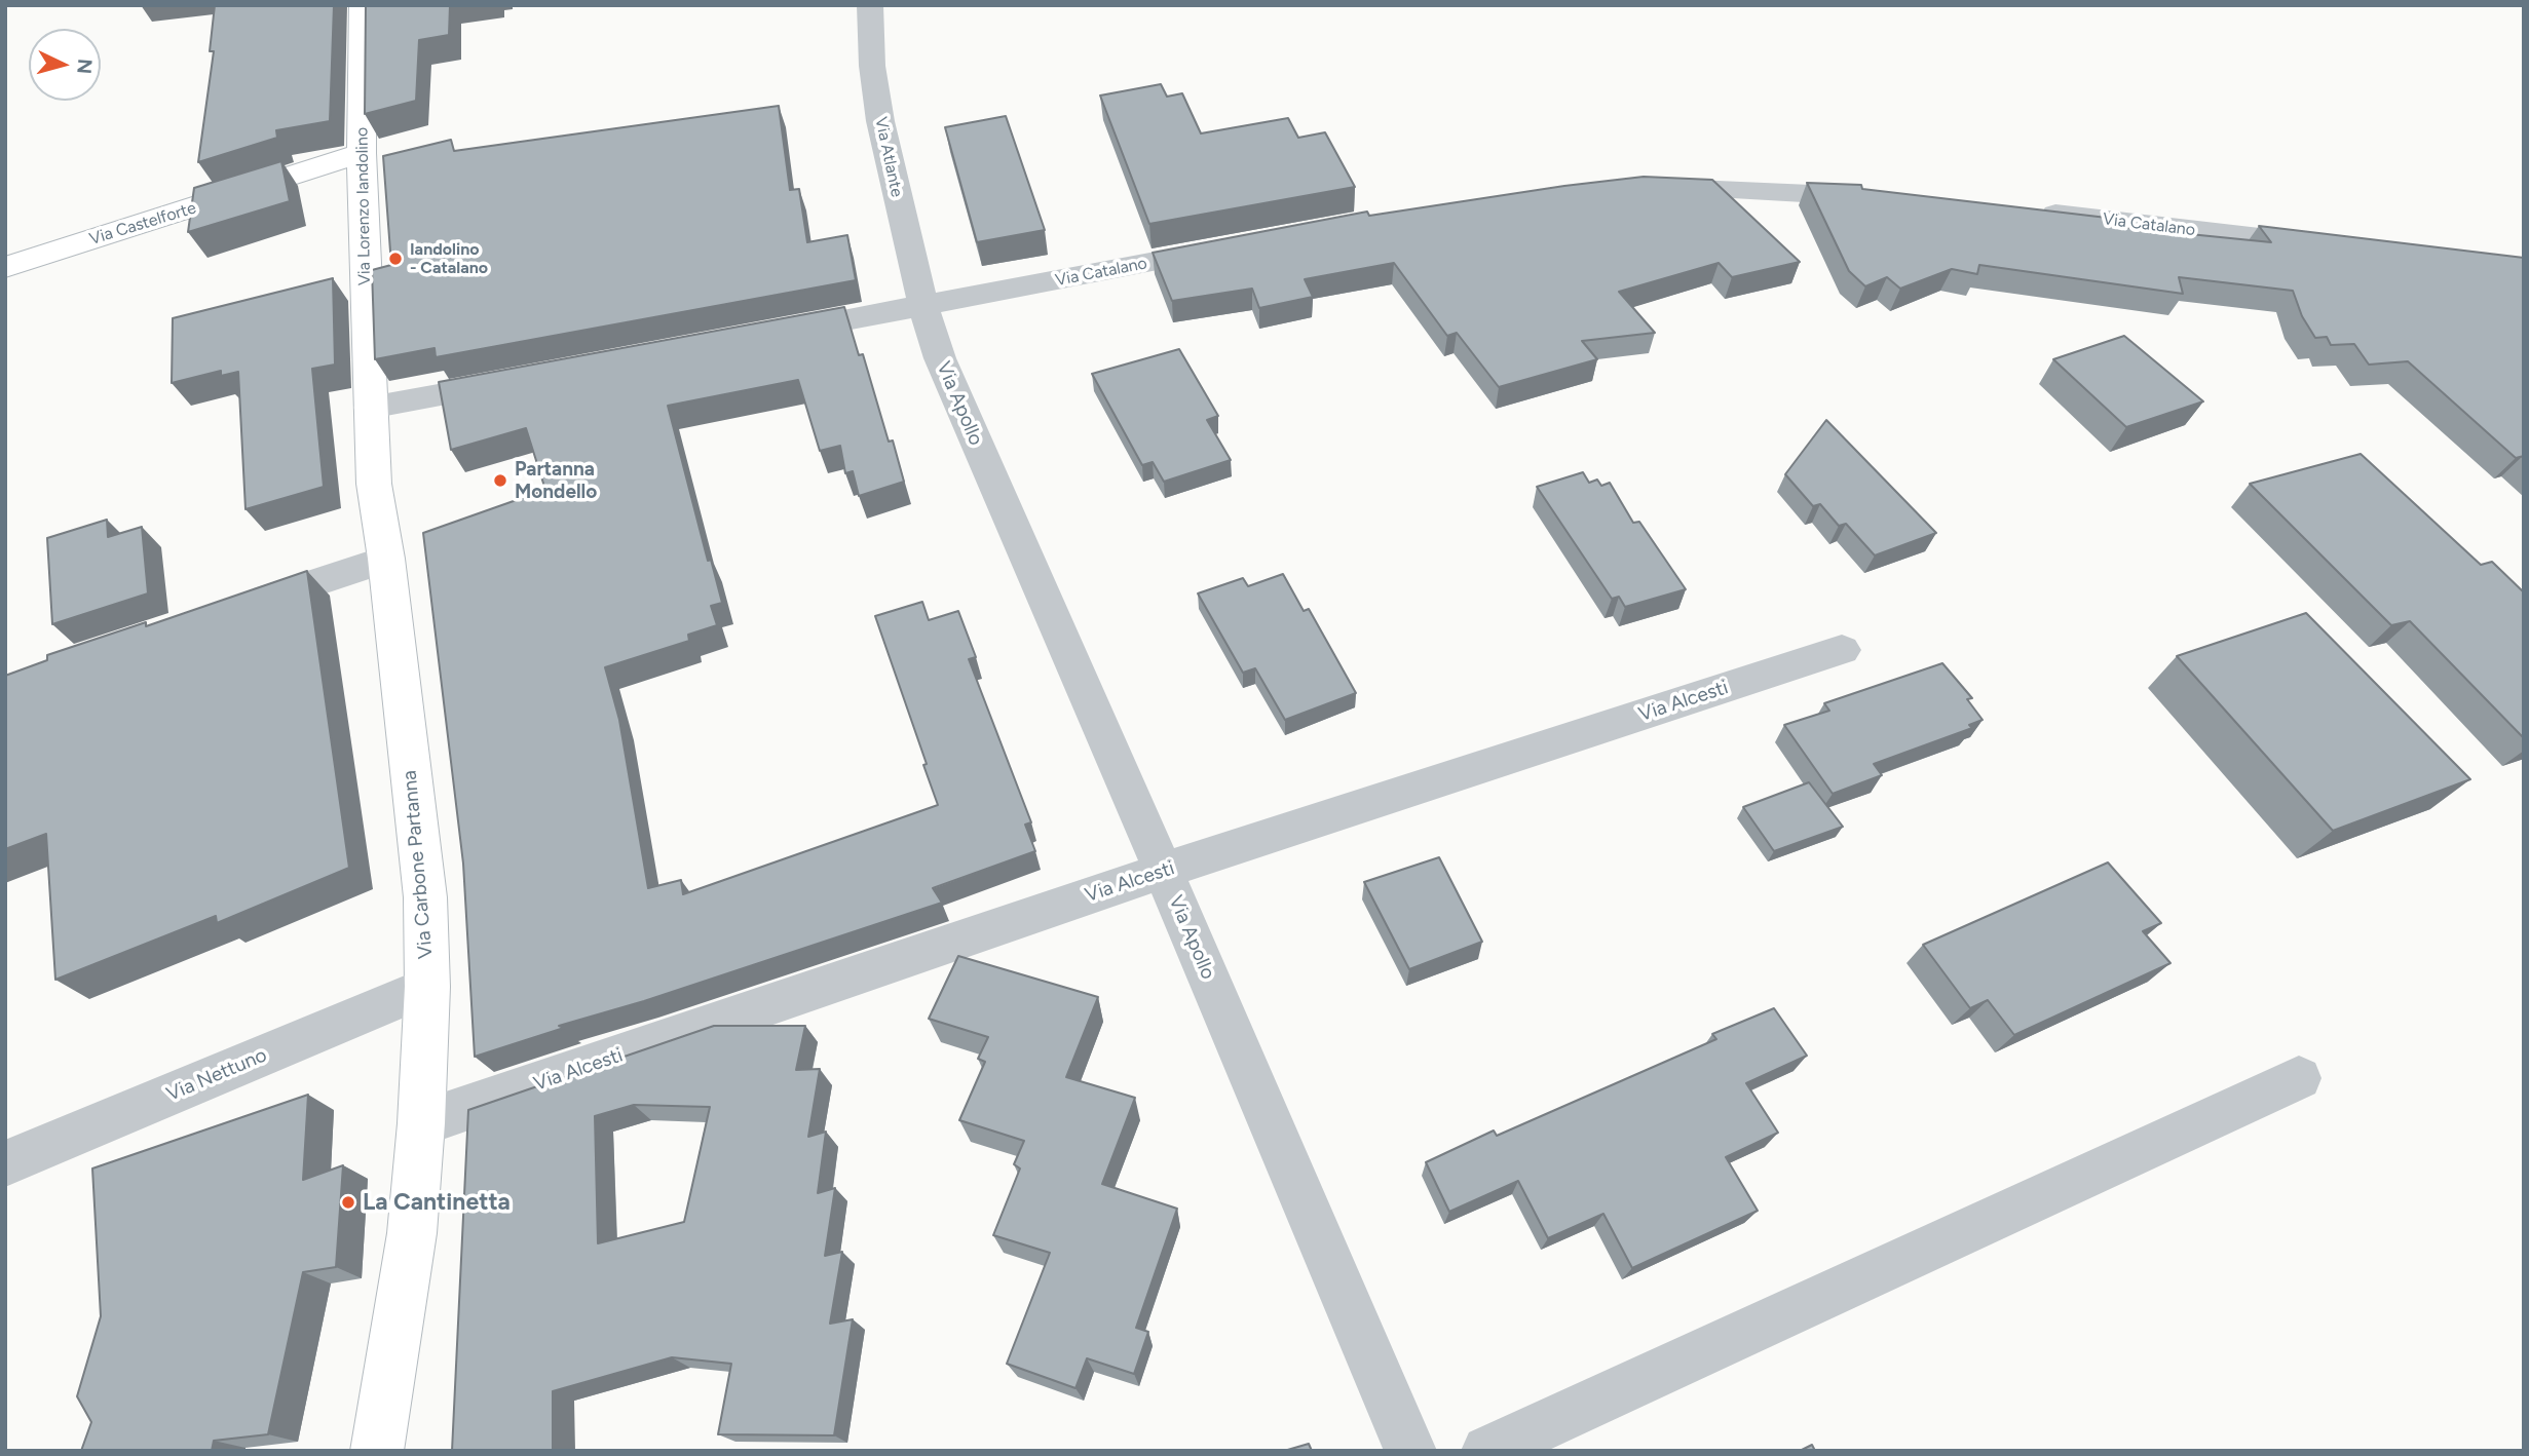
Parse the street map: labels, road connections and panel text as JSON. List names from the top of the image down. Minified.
{"streets":{"main road":["Via Lorenzo Iandolino","Via Castelforte","Via Carbone Partanna"],"street":["Via Atlante","Via Catalano","Via Apollo","Via Alcesti","Via Nettuno"]},"crossings":[["Via Atlante","Via Catalano"],["Via Atlante","Via Apollo"],["Via Lorenzo Iandolino","Via Castelforte"],["Via Lorenzo Iandolino","Via Carbone Partanna"],["Via Catalano","Via Apollo"],["Via Apollo","Via Alcesti"],["Via Alcesti","Via Carbone Partanna"],["Via Carbone Partanna","Via Nettuno"]],"places":["Iandolino - Catalano","Partanna Mondello","La Cantinetta"],"north":"right"}
